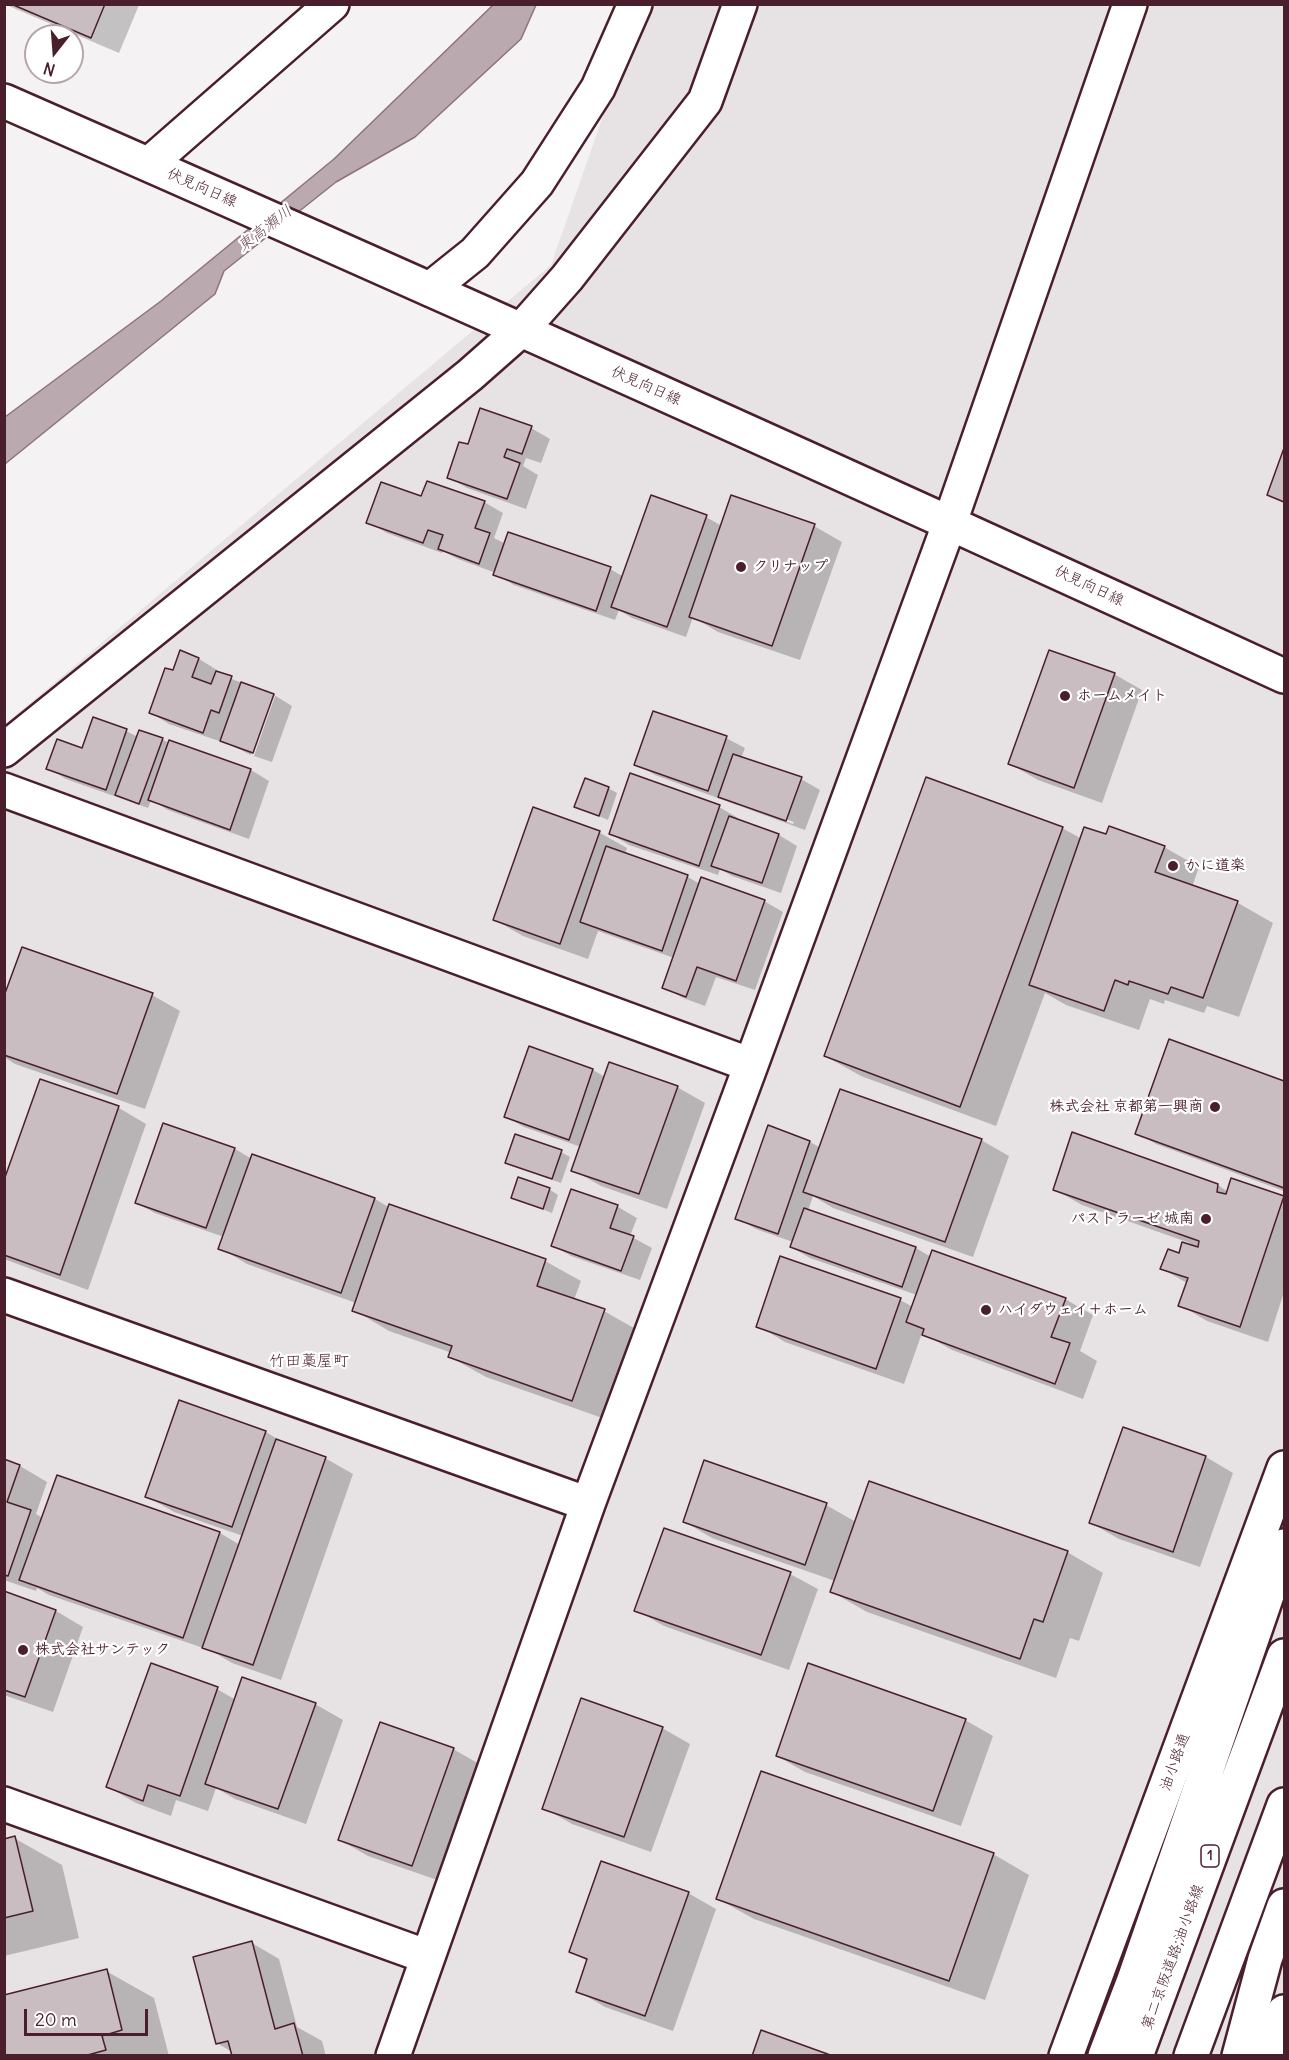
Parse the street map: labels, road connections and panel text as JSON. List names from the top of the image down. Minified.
{"streets":{"main road":["伏見向日線","油小路通","1","第二京阪道路;油小路線"]},"districts":["竹田藁屋町"],"water":["東高瀬川"],"places":["クリナップ","ホームメイト","かに道楽","株式会社 京都第一興商","パストラーゼ 城南","ハイダウェイ＋ホーム","株式会社サンテック"],"scale_bar":"20 m","north":"bottom"}
